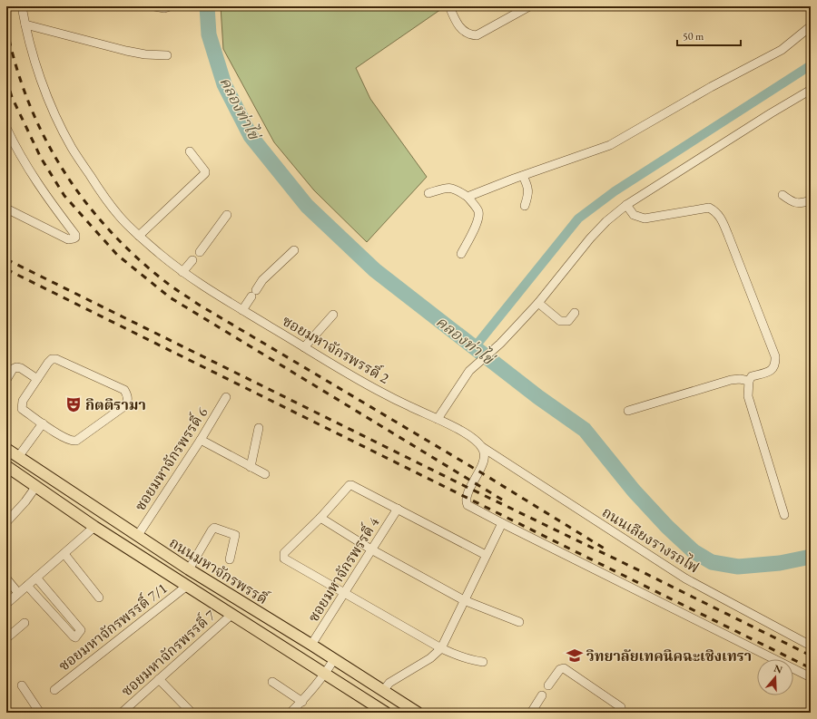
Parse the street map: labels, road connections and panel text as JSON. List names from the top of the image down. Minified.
{"streets":{"main road":["ถนนมหาจักรพรรดิ์"],"street":["ซอยมหาจักรพรรดิ์ 2","ซอยมหาจักรพรรดิ์ 6","ถนนเลียงรางรถไฟ","ซอยมหาจักรพรรดิ์ 4","ซอยมหาจักรพรรดิ์ 7/1","ซอยมหาจักรพรรดิ์ 7"]},"crossings":[["ซอยมหาจักรพรรดิ์ 2","ถนนเลียงรางรถไฟ"],["ซอยมหาจักรพรรดิ์ 6","ถนนมหาจักรพรรดิ์"],["ซอยมหาจักรพรรดิ์ 4","ถนนมหาจักรพรรดิ์"],["ถนนมหาจักรพรรดิ์","ซอยมหาจักรพรรดิ์ 7/1"],["ถนนมหาจักรพรรดิ์","ซอยมหาจักรพรรดิ์ 7"]],"water":["คลองท่าไข่"],"places":{"theatre":["กิตติรามา"],"school or university":["วิทยาลัยเทคนิคฉะเชิงเทรา"]},"scale_bar":"50 m","north":"top"}
